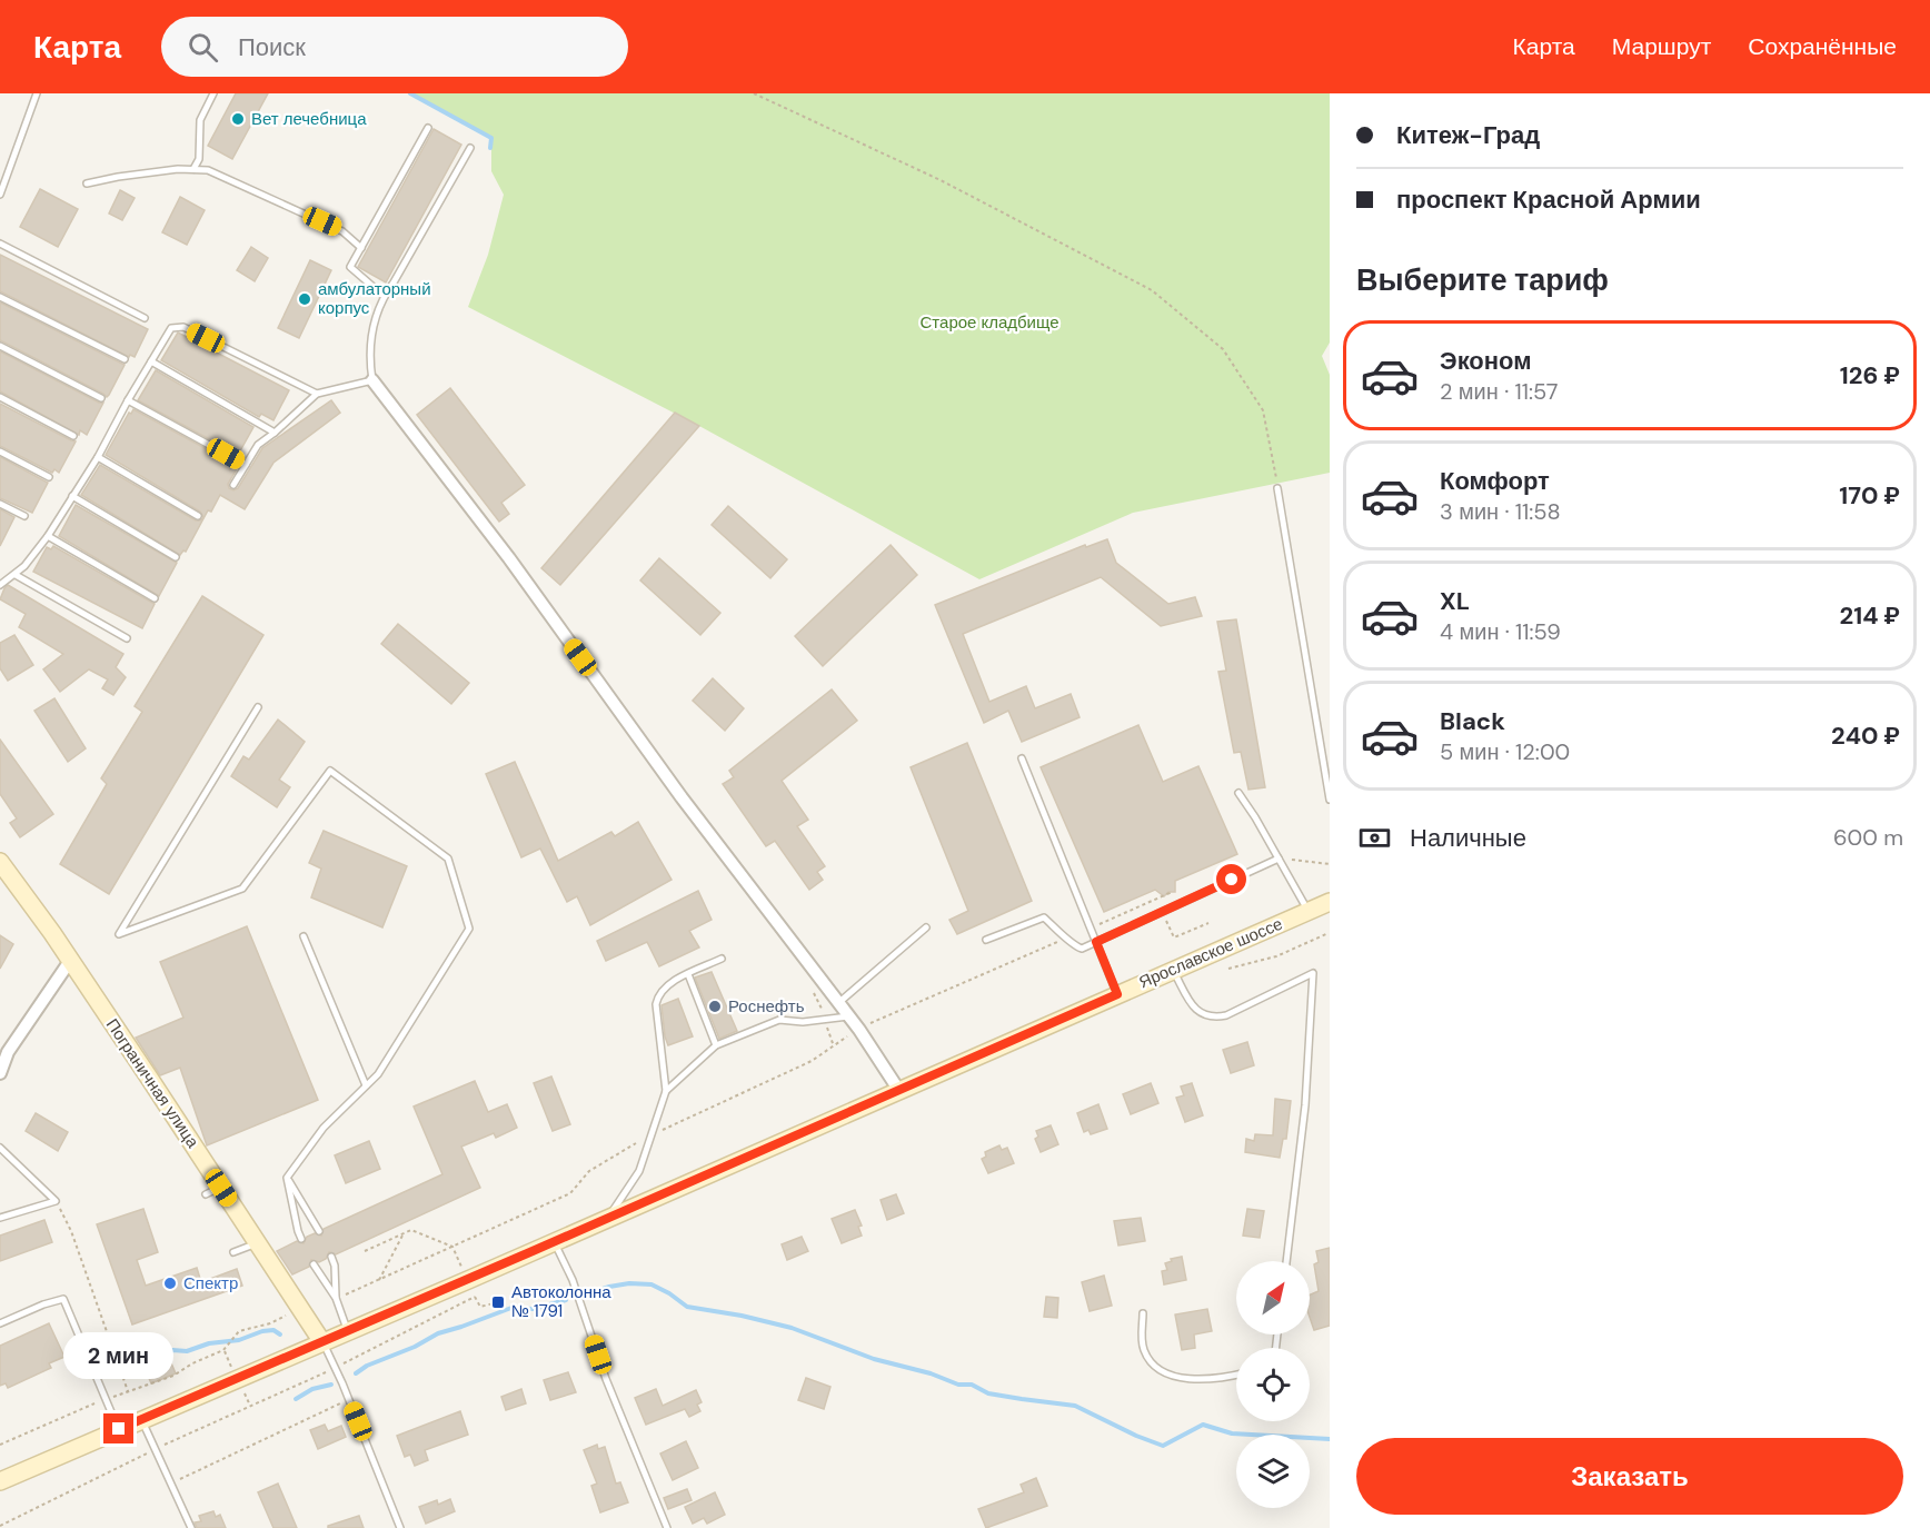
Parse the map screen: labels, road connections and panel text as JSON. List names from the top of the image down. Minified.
{"streets":{"main road":["Ярославское шоссе","Пограничная улица"]},"crossings":[["Ярославское шоссе","Пограничная улица"]],"parks":["Старое кладбище"],"places":{"other":["Вет лечебница","амбулаторный корпус","Роснефть","Спектр"],"transit":["Автоколонна № 1791"]},"north":"top right","page":{"header":"Карта","search":"Поиск","nav":["Карта","Маршрут","Сохранённые"],"banner":["Китеж-Град","проспект Красной Армии"],"heading":"Выберите тариф","list":[{"name":"Эконом","note":"2 мин · 11:57","value":"126 ₽"},{"name":"Комфорт","note":"3 мин · 11:58","value":"170 ₽"},{"name":"XL","note":"4 мин · 11:59","value":"214 ₽"},{"name":"Black","note":"5 мин · 12:00","value":"240 ₽"}],"pay":["Наличные","600 m"],"bubble":"2 мин","buttons":"Заказать"}}
